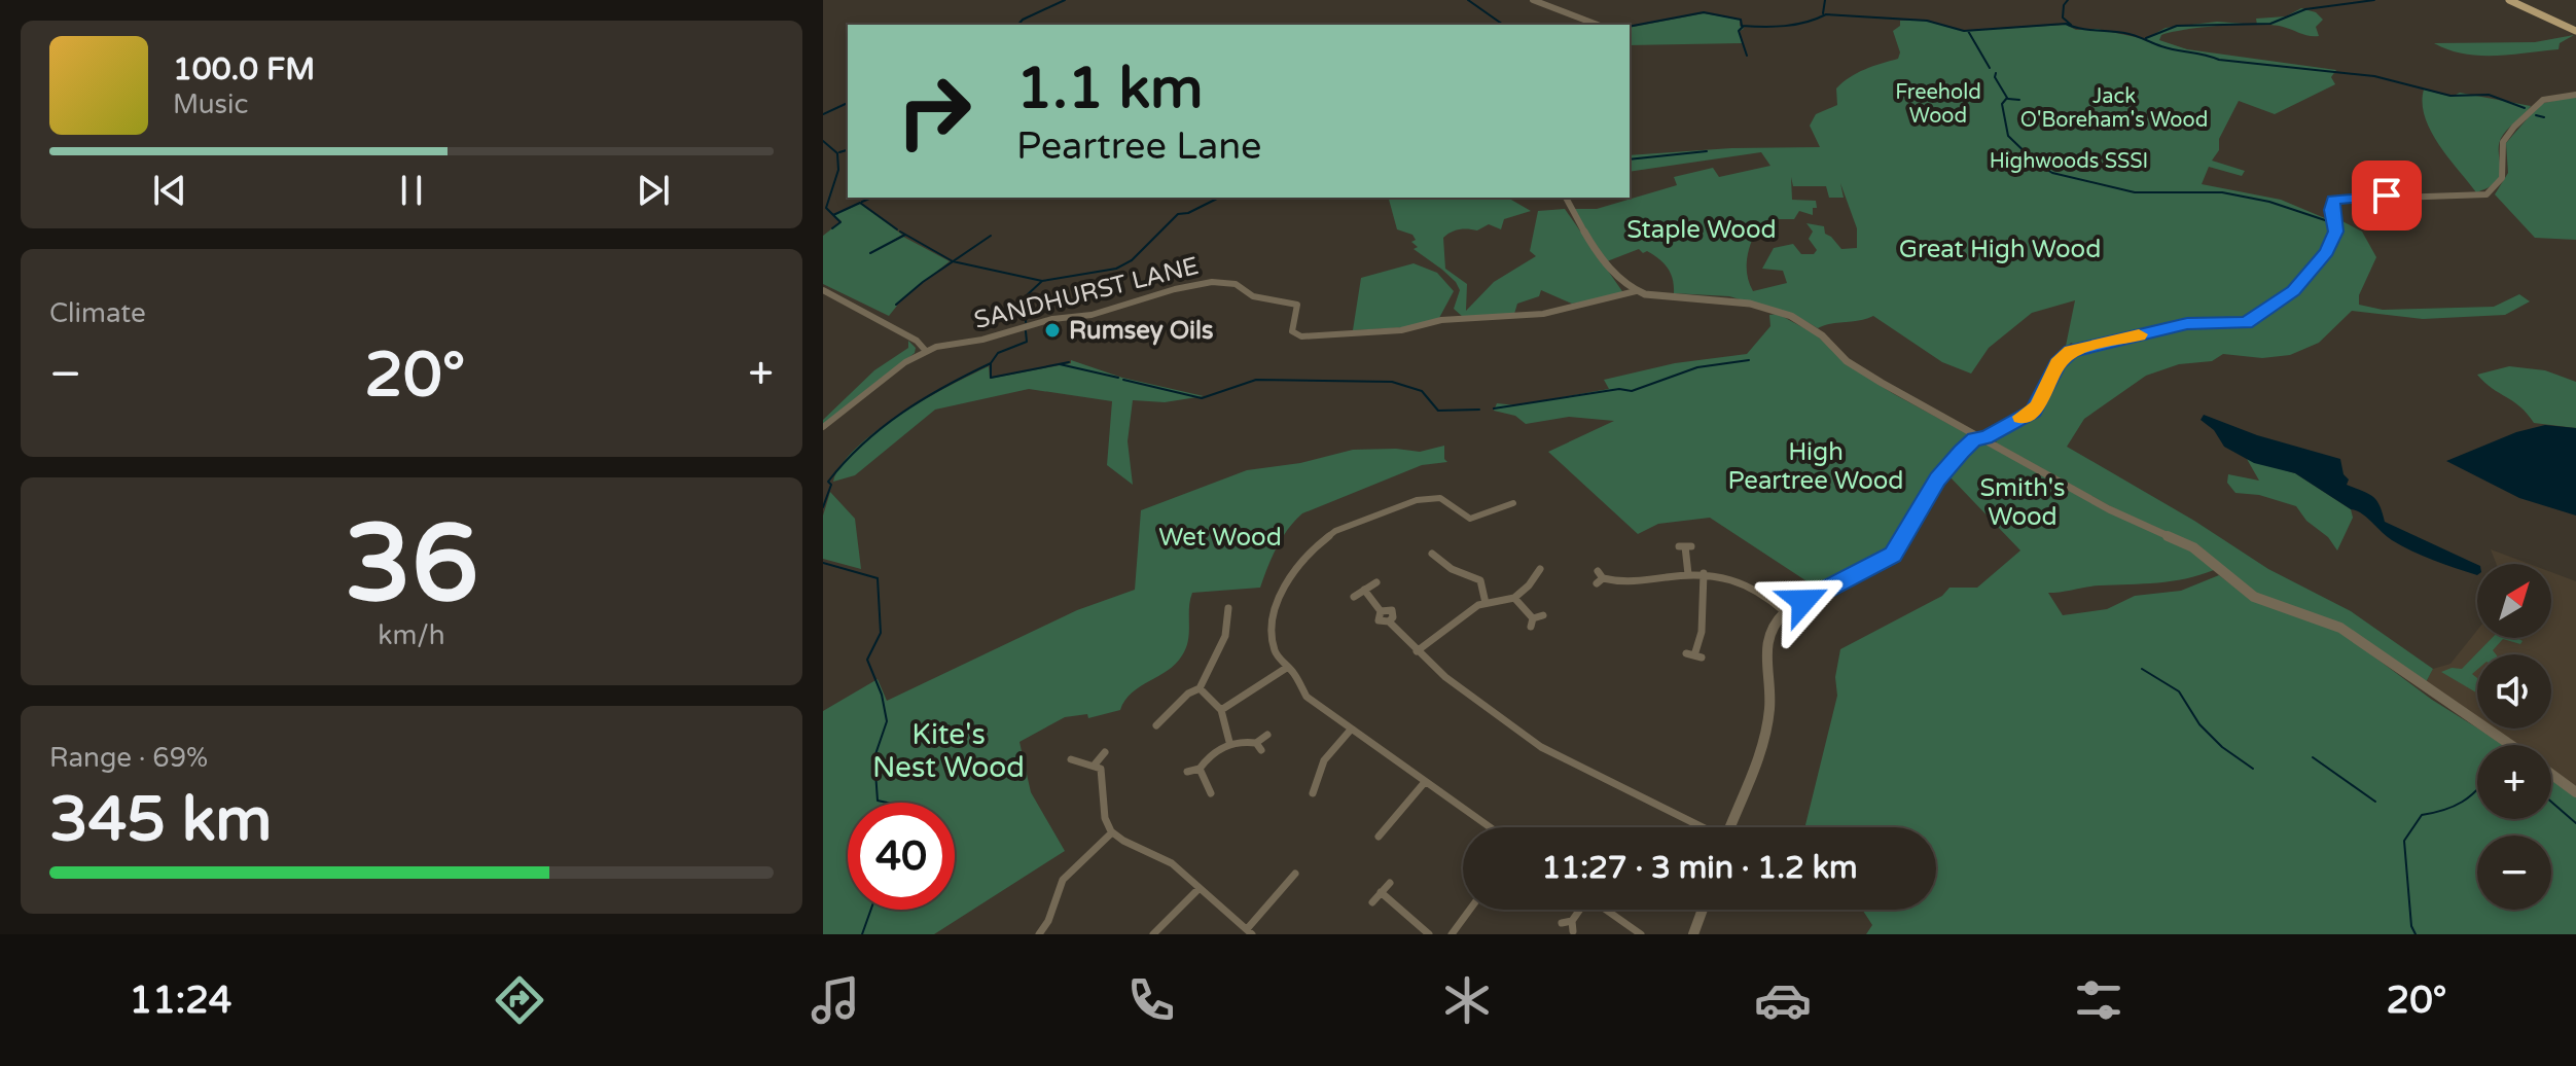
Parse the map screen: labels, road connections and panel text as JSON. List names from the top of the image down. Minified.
{"streets":{"street":["SANDHURST LANE"]},"parks":["Freehold Wood","Jack O'Boreham's Wood","Highwoods SSSI","Staple Wood","Great High Wood","High Peartree Wood","Smith's Wood","Wet Wood","Kite's Nest Wood"],"places":["Rumsey Oils"],"north":"top right","page":{"turn":["1.1 km","Peartree Lane"],"song":["100.0 FM","Music"],"tile":["Climate",["36","km/h"],["Range · 69%","345 km"]],"heat":["−","20°","+"],"map_buttons":["+","−"],"limit":"40","trip":"11:27 · 3 min · 1.2 km","tabs":["11:24","20°"]}}
